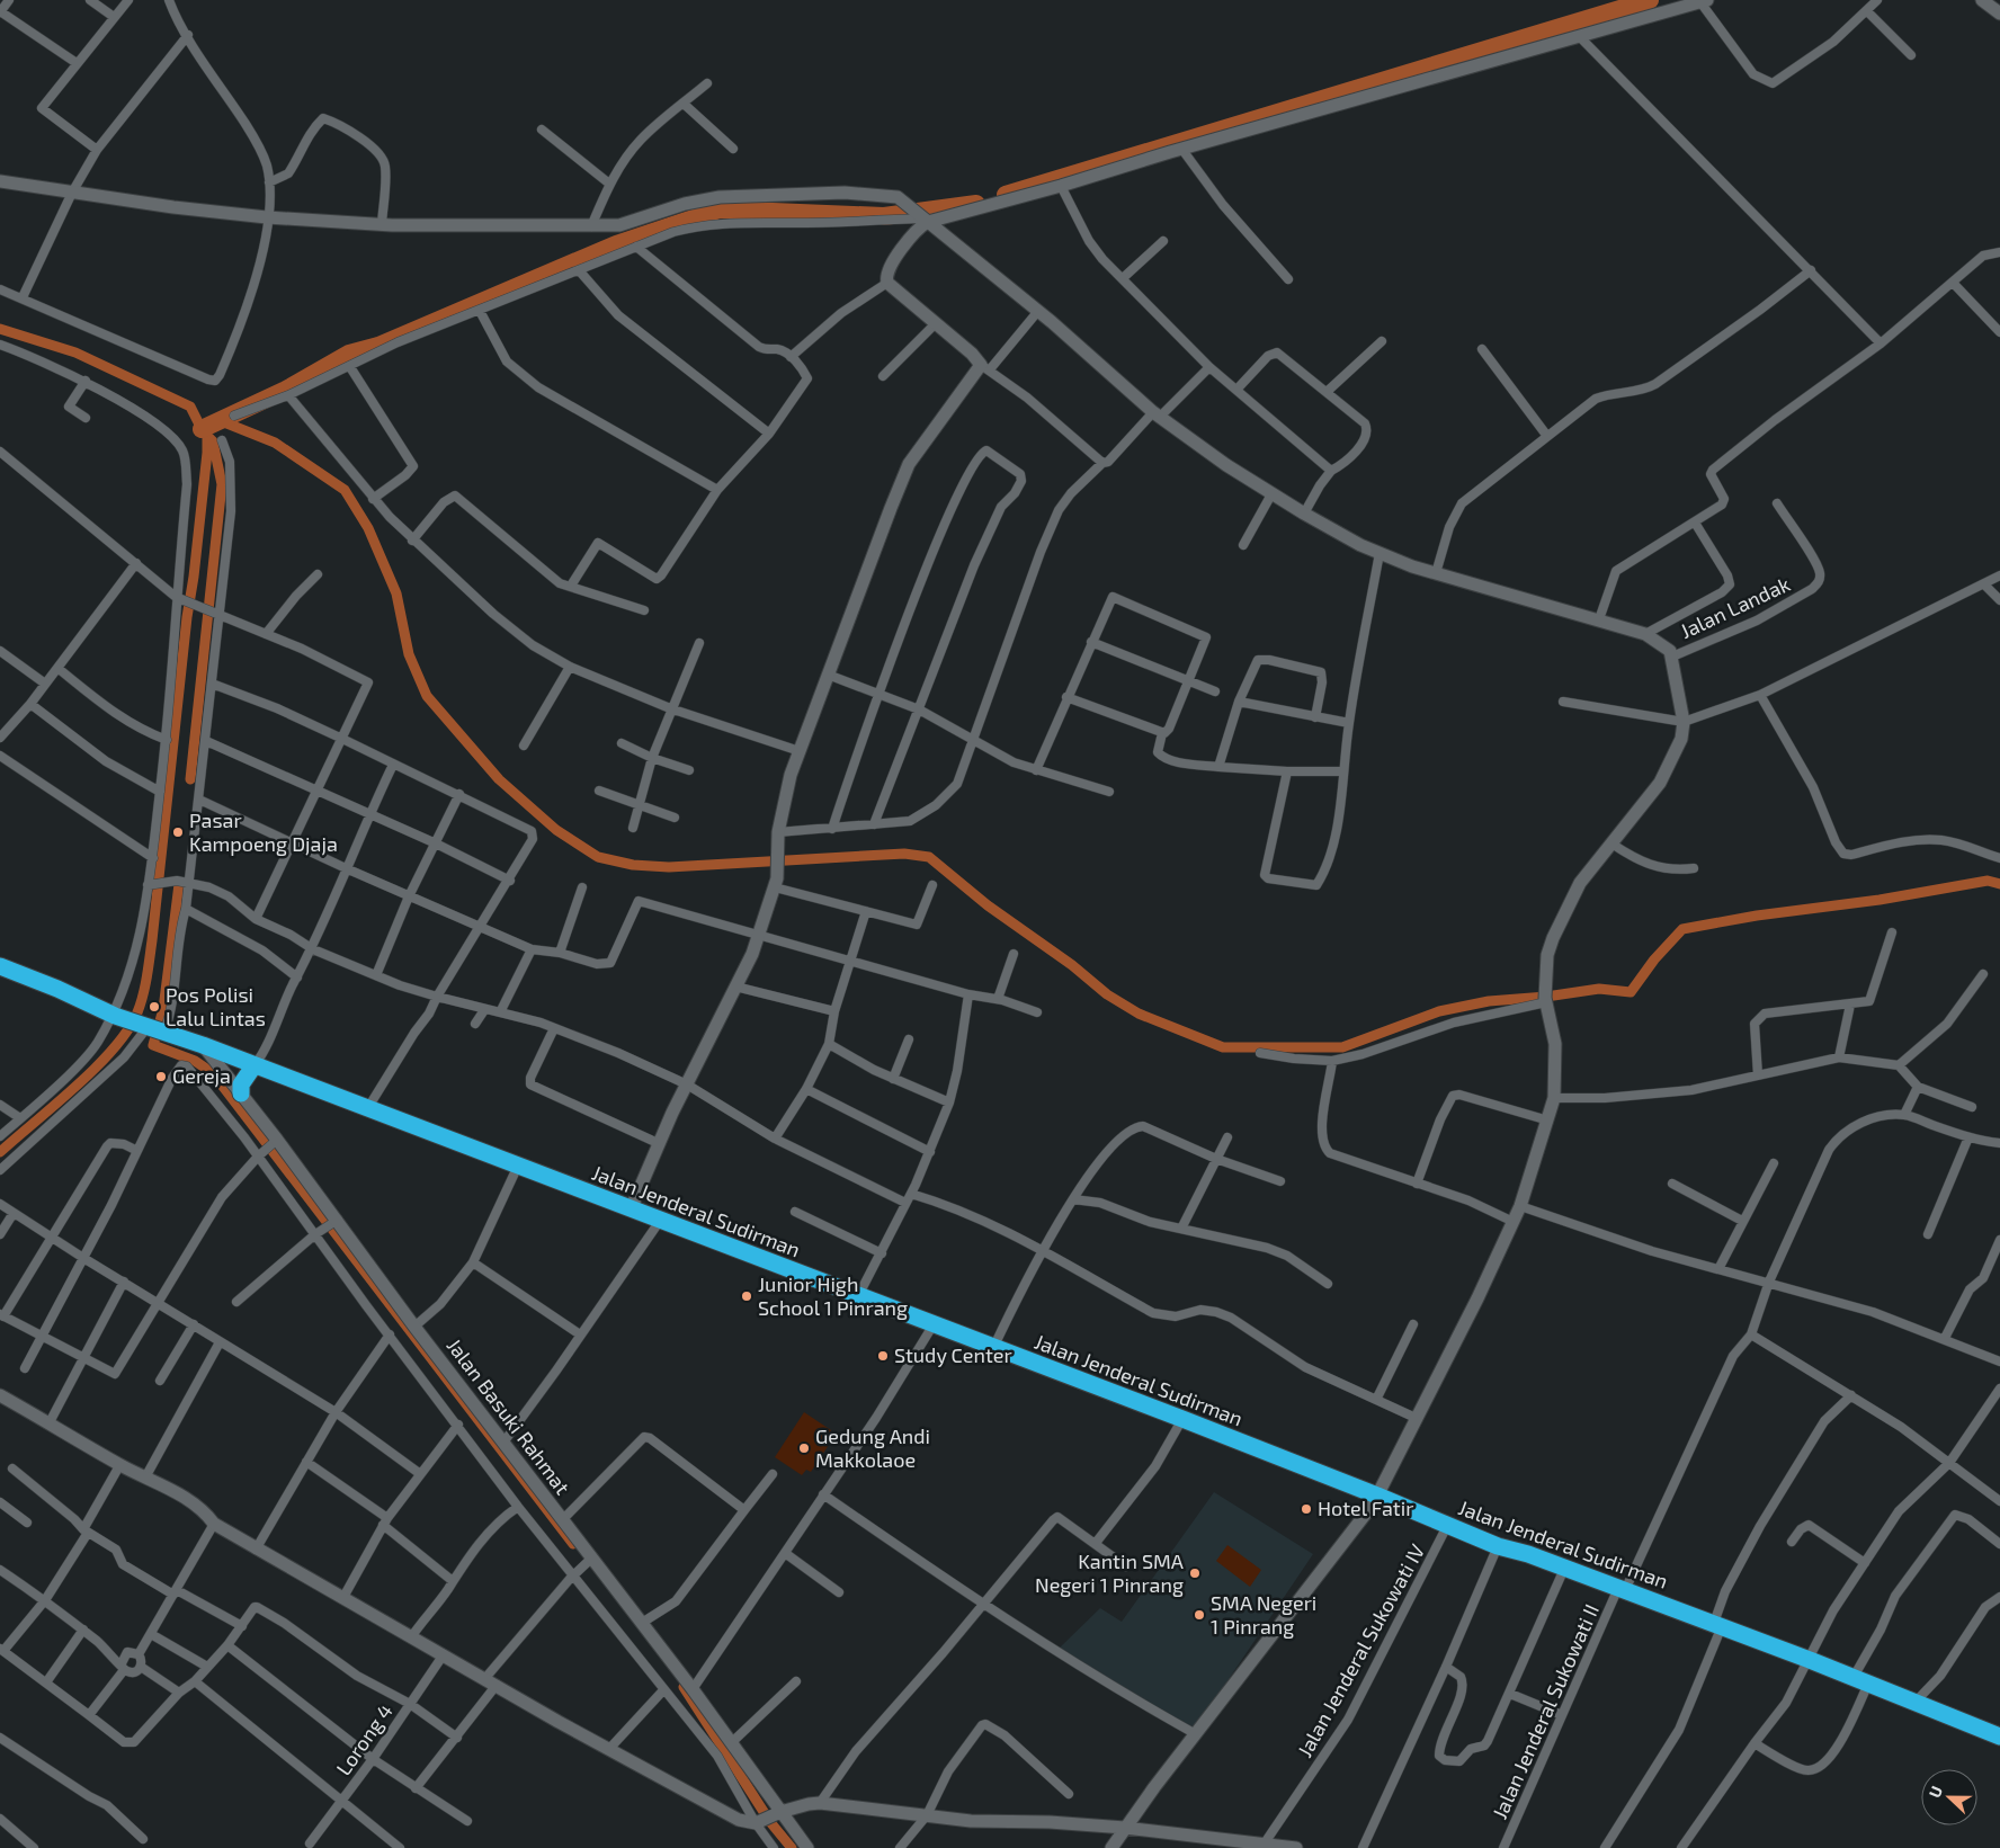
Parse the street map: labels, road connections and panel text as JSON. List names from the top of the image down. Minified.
{"streets":{"highway":["Jalan Jenderal Sudirman"],"street":["Jalan Landak","Jalan Basuki Rahmat","Jalan Jenderal Sukowati IV","Jalan Jenderal Sukowati II","Lorong 4"]},"crossings":[["Jalan Jenderal Sudirman","Jalan Basuki Rahmat"],["Jalan Jenderal Sudirman","Jalan Jenderal Sukowati IV"],["Jalan Jenderal Sudirman","Jalan Jenderal Sukowati II"]],"places":["Pasar Kampoeng Djaja","Pos Polisi Lalu Lintas","Gereja","Junior High School 1 Pinrang","Study Center","Gedung Andi Makkolaoe","Hotel Fatir","Kantin SMA Negeri 1 Pinrang","SMA Negeri 1 Pinrang"],"north":"left"}
